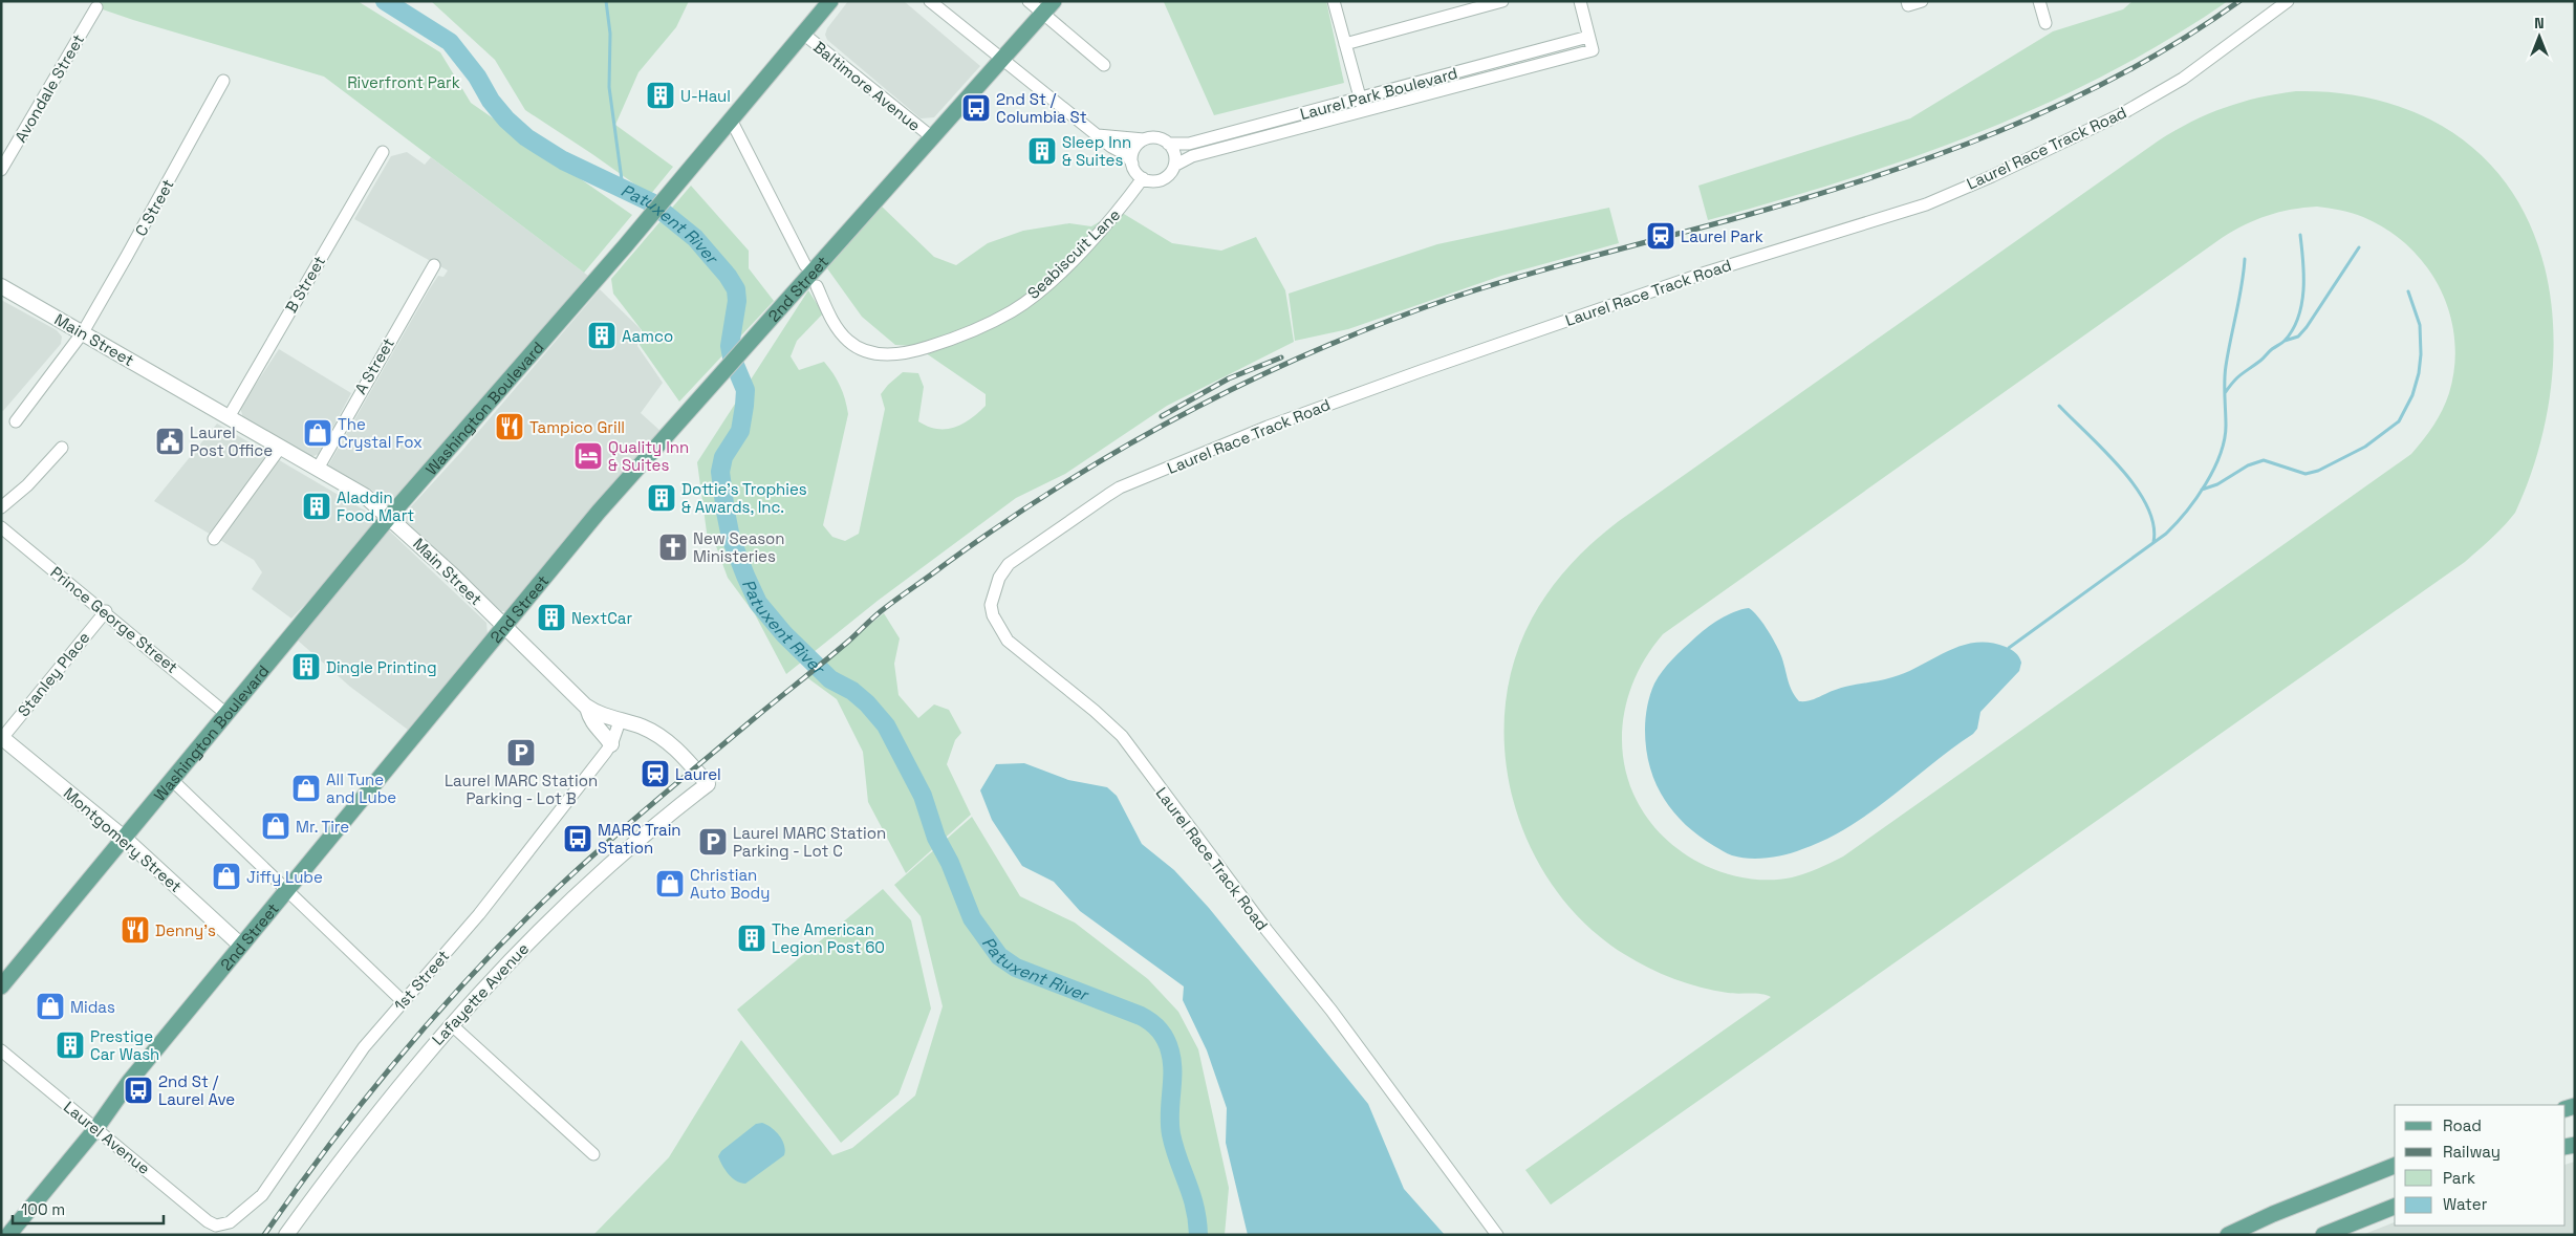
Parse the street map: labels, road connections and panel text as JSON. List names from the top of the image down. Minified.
{"streets":{"main road":["2nd Street","Washington Boulevard"],"street":["Baltimore Avenue","Avondale Street","Laurel Park Boulevard","Laurel Race Track Road","C Street","Seabiscuit Lane","B Street","Main Street","A Street","Prince George Street","Stanley Place","Montgomery Street","1st Street","Lafayette Avenue","Laurel Avenue"]},"crossings":[["Baltimore Avenue","2nd Street"],["Baltimore Avenue","Washington Boulevard"],["Laurel Park Boulevard","Seabiscuit Lane"],["C Street","Main Street"],["B Street","Main Street"],["2nd Street","Main Street"],["2nd Street","Montgomery Street"],["2nd Street","Laurel Avenue"],["Main Street","A Street"],["Main Street","Washington Boulevard"],["Main Street","1st Street"],["Main Street","Lafayette Avenue"],["Washington Boulevard","Prince George Street"],["Washington Boulevard","Montgomery Street"],["Prince George Street","Stanley Place"],["Stanley Place","Montgomery Street"],["1st Street","Laurel Avenue"]],"water":["Patuxent River"],"parks":["Riverfront Park"],"places":{"building":["U-Haul","Sleep Inn & Suites","Aamco","Dottie’s Trophies & Awards, Inc.","Aladdin Food Mart","NextCar","Dingle Printing","The American Legion Post 60","Prestige Car Wash"],"bus stop":["2nd St / Columbia St","MARC Train Station","2nd St / Laurel Ave"],"station":["Laurel Park","Laurel"],"restaurant":["Tampico Grill","Denny's"],"shop":["The Crystal Fox","All Tune and Lube","Mr. Tire","Jiffy Lube","Christian Auto Body","Midas"],"public building":["Laurel Post Office"],"hotel":["Quality Inn & Suites"],"church":["New Season Ministeries"],"parking":["Laurel MARC Station Parking - Lot B","Laurel MARC Station Parking - Lot C"]},"legend":["Road","Railway","Park","Water"],"scale_bar":"100 m","north":"top"}
